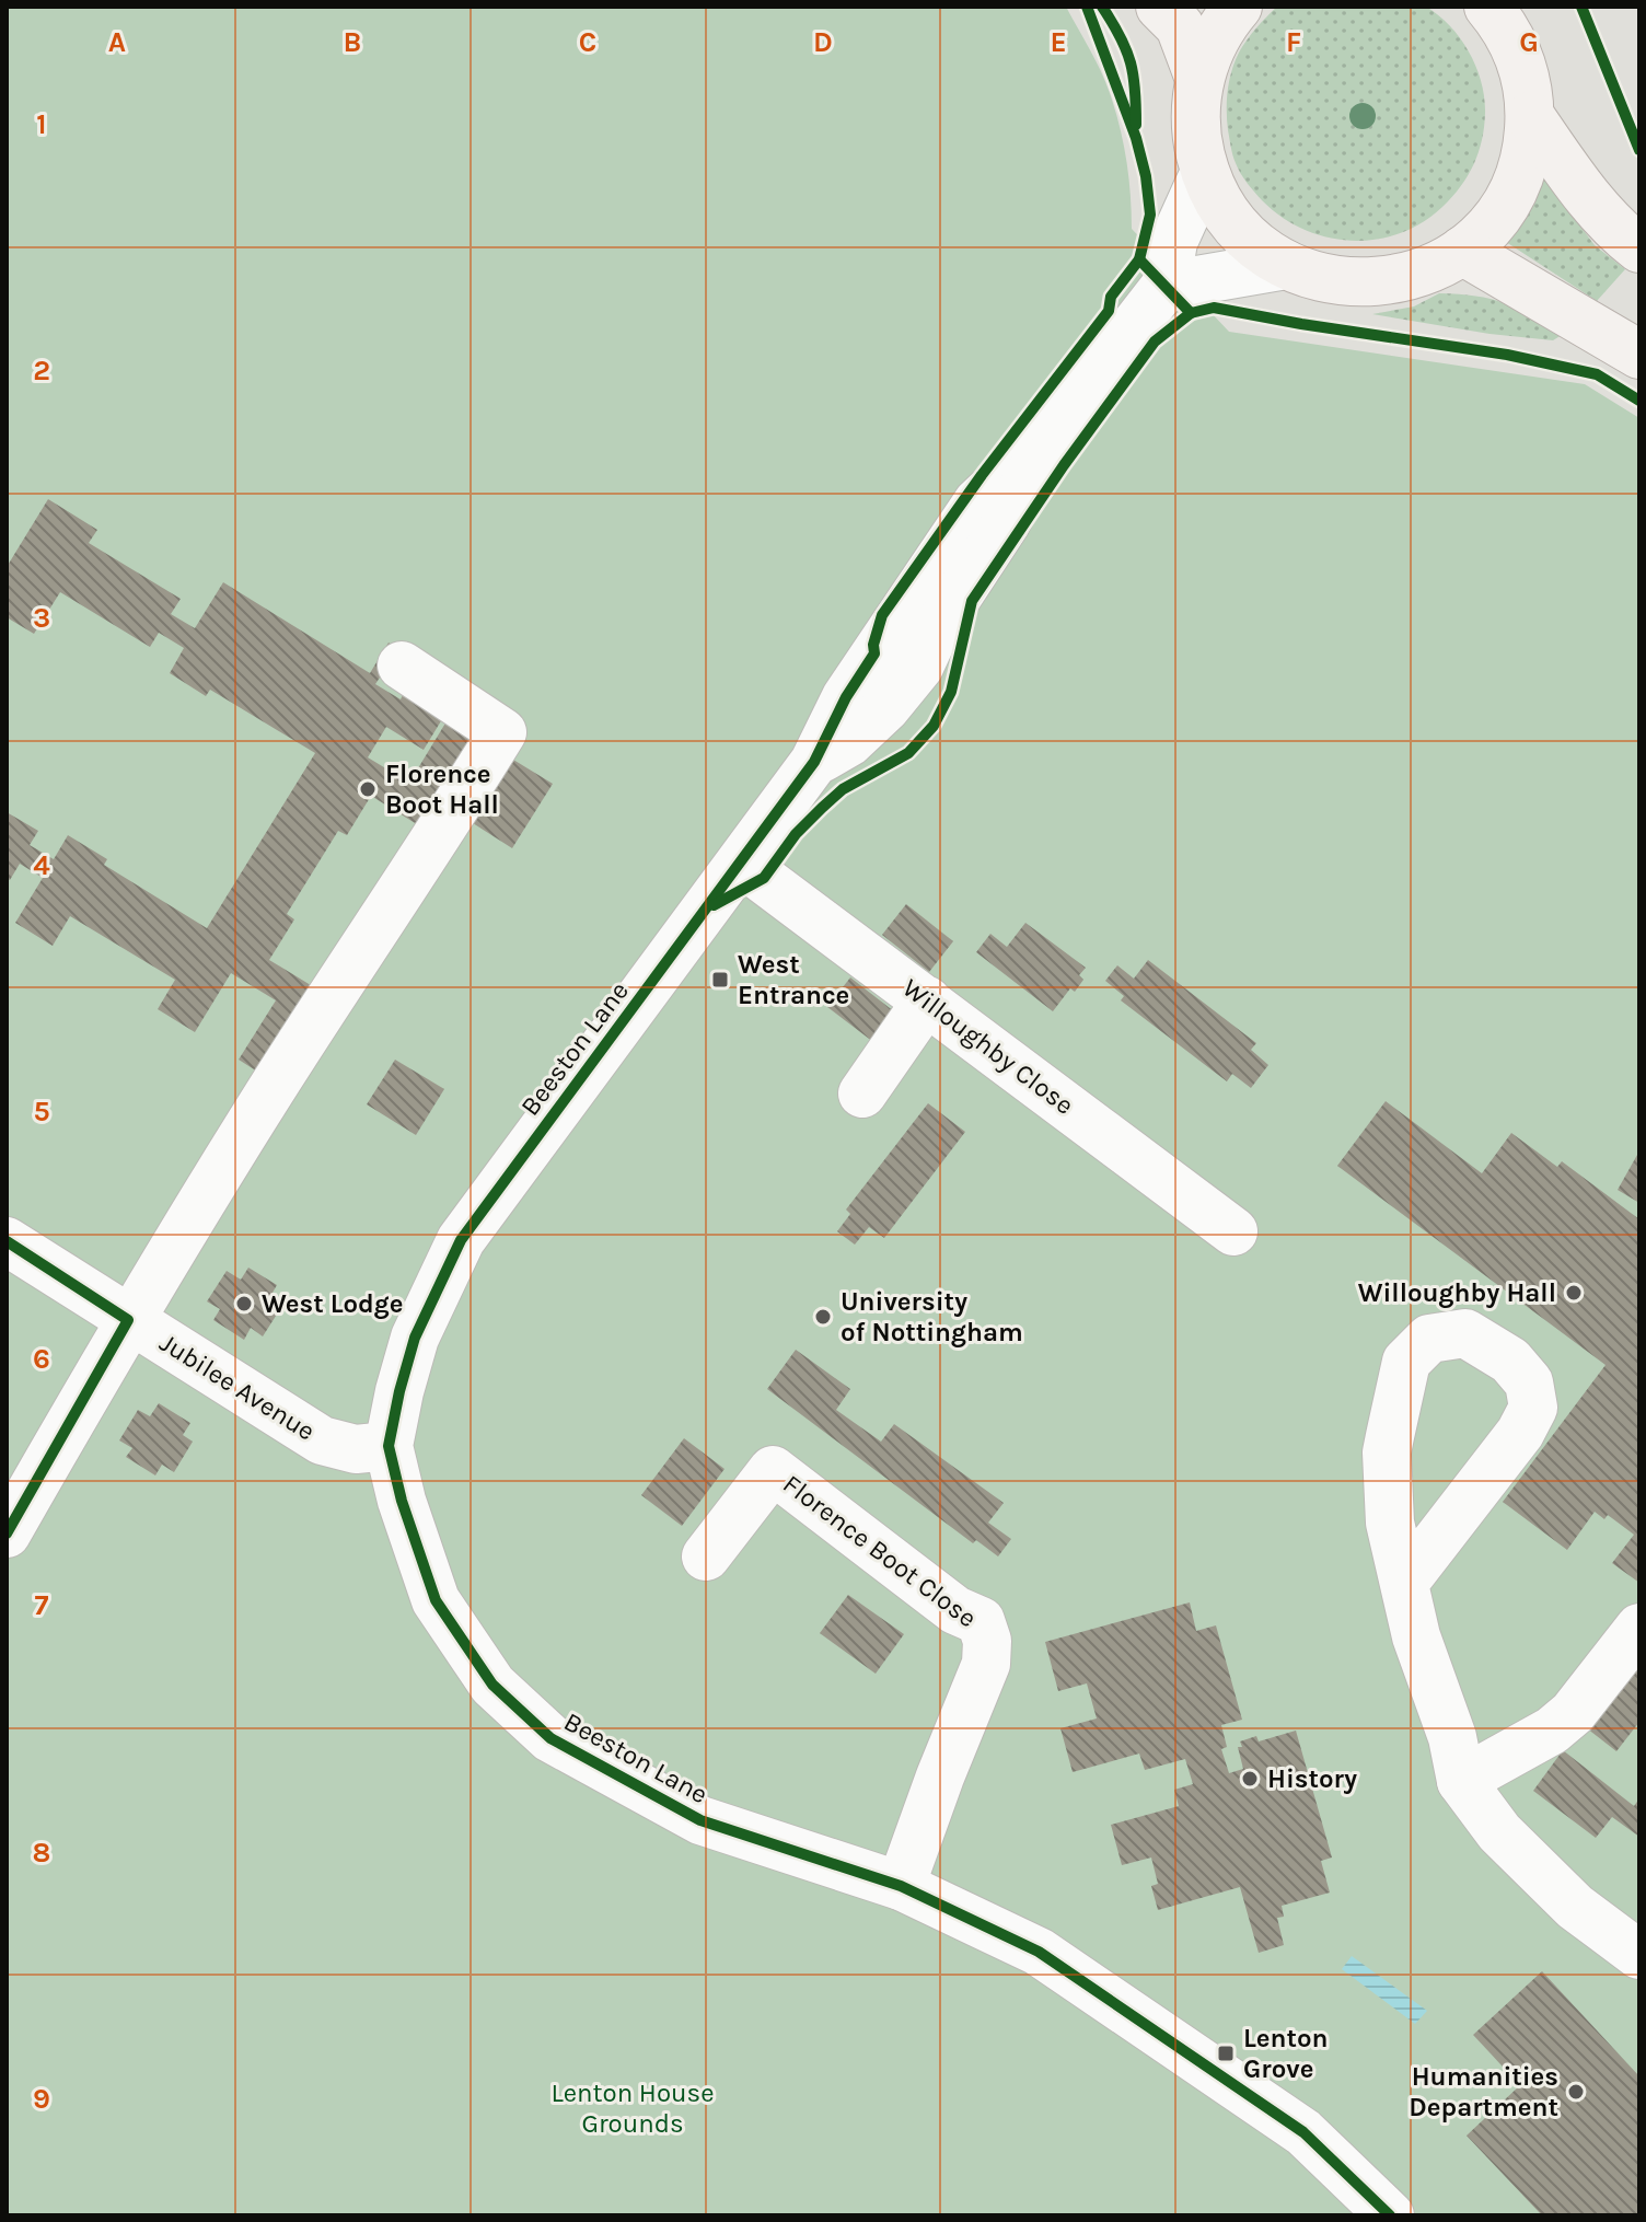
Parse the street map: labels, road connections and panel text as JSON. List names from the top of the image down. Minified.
{"streets":{"street":["Willoughby Close","Beeston Lane","Jubilee Avenue","Florence Boot Close"]},"crossings":[["Willoughby Close","Beeston Lane"],["Beeston Lane","Jubilee Avenue"],["Beeston Lane","Florence Boot Close"]],"parks":["Lenton House Grounds"],"places":{"other":["Florence Boot Hall","Willoughby Hall","West Lodge","University of Nottingham","History","Humanities Department"],"transit":["West Entrance","Lenton Grove"]},"grid":{"columns":["A","B","C","D","E","F","G"],"rows":["1","2","3","4","5","6","7","8","9"]}}
